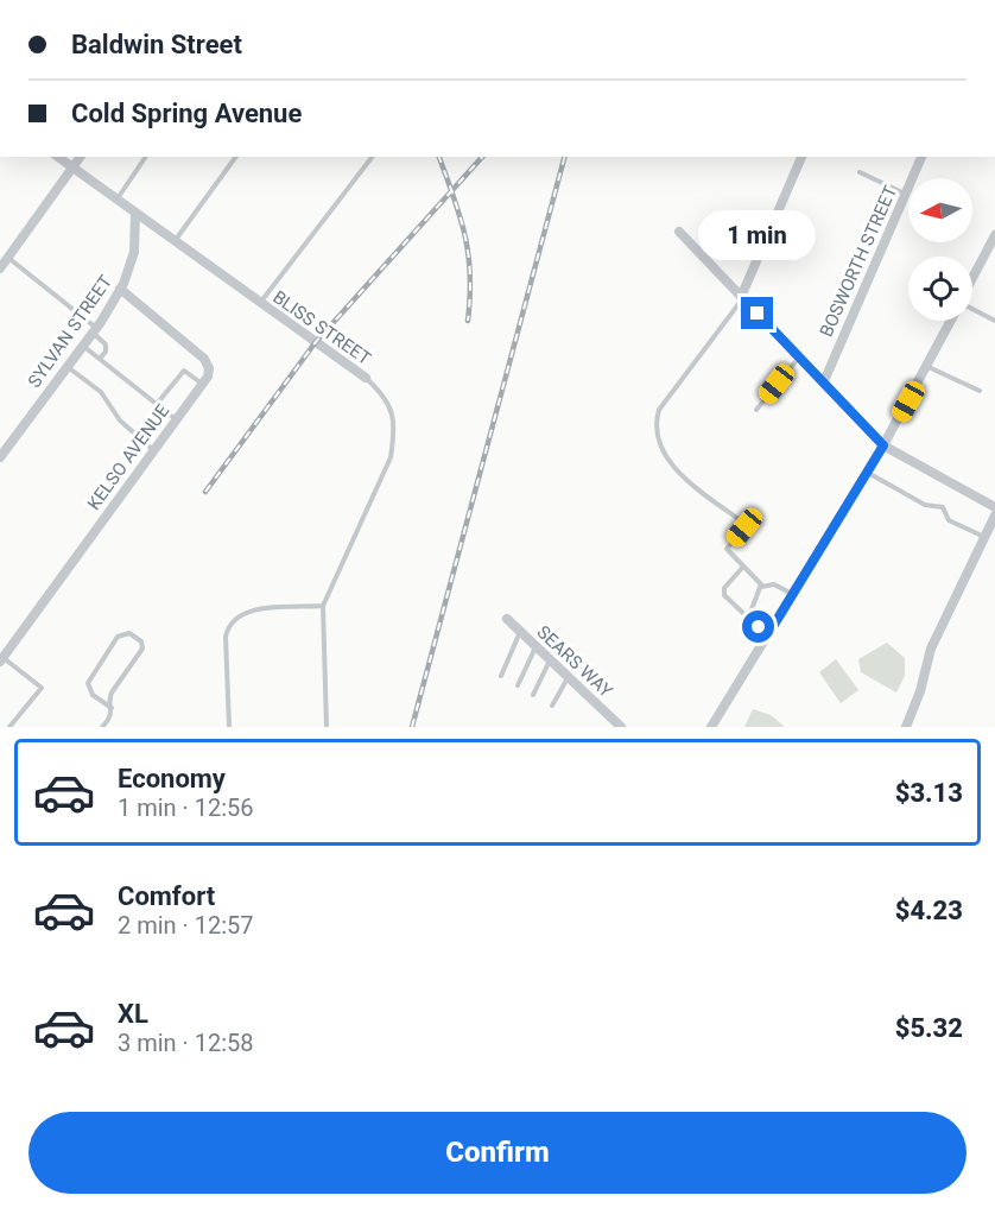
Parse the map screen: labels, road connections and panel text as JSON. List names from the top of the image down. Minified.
{"streets":{"street":["BOSWORTH STREET","BLISS STREET","SYLVAN STREET","KELSO AVENUE","SEARS WAY"]},"crossings":[["BLISS STREET","SYLVAN STREET"]],"north":"left","page":{"banner":["Baldwin Street","Cold Spring Avenue"],"bubble":"1 min","list":[{"name":"Economy","note":"1 min · 12:56","value":"$3.13"},{"name":"Comfort","note":"2 min · 12:57","value":"$4.23"},{"name":"XL","note":"3 min · 12:58","value":"$5.32"}],"buttons":"Confirm"}}
